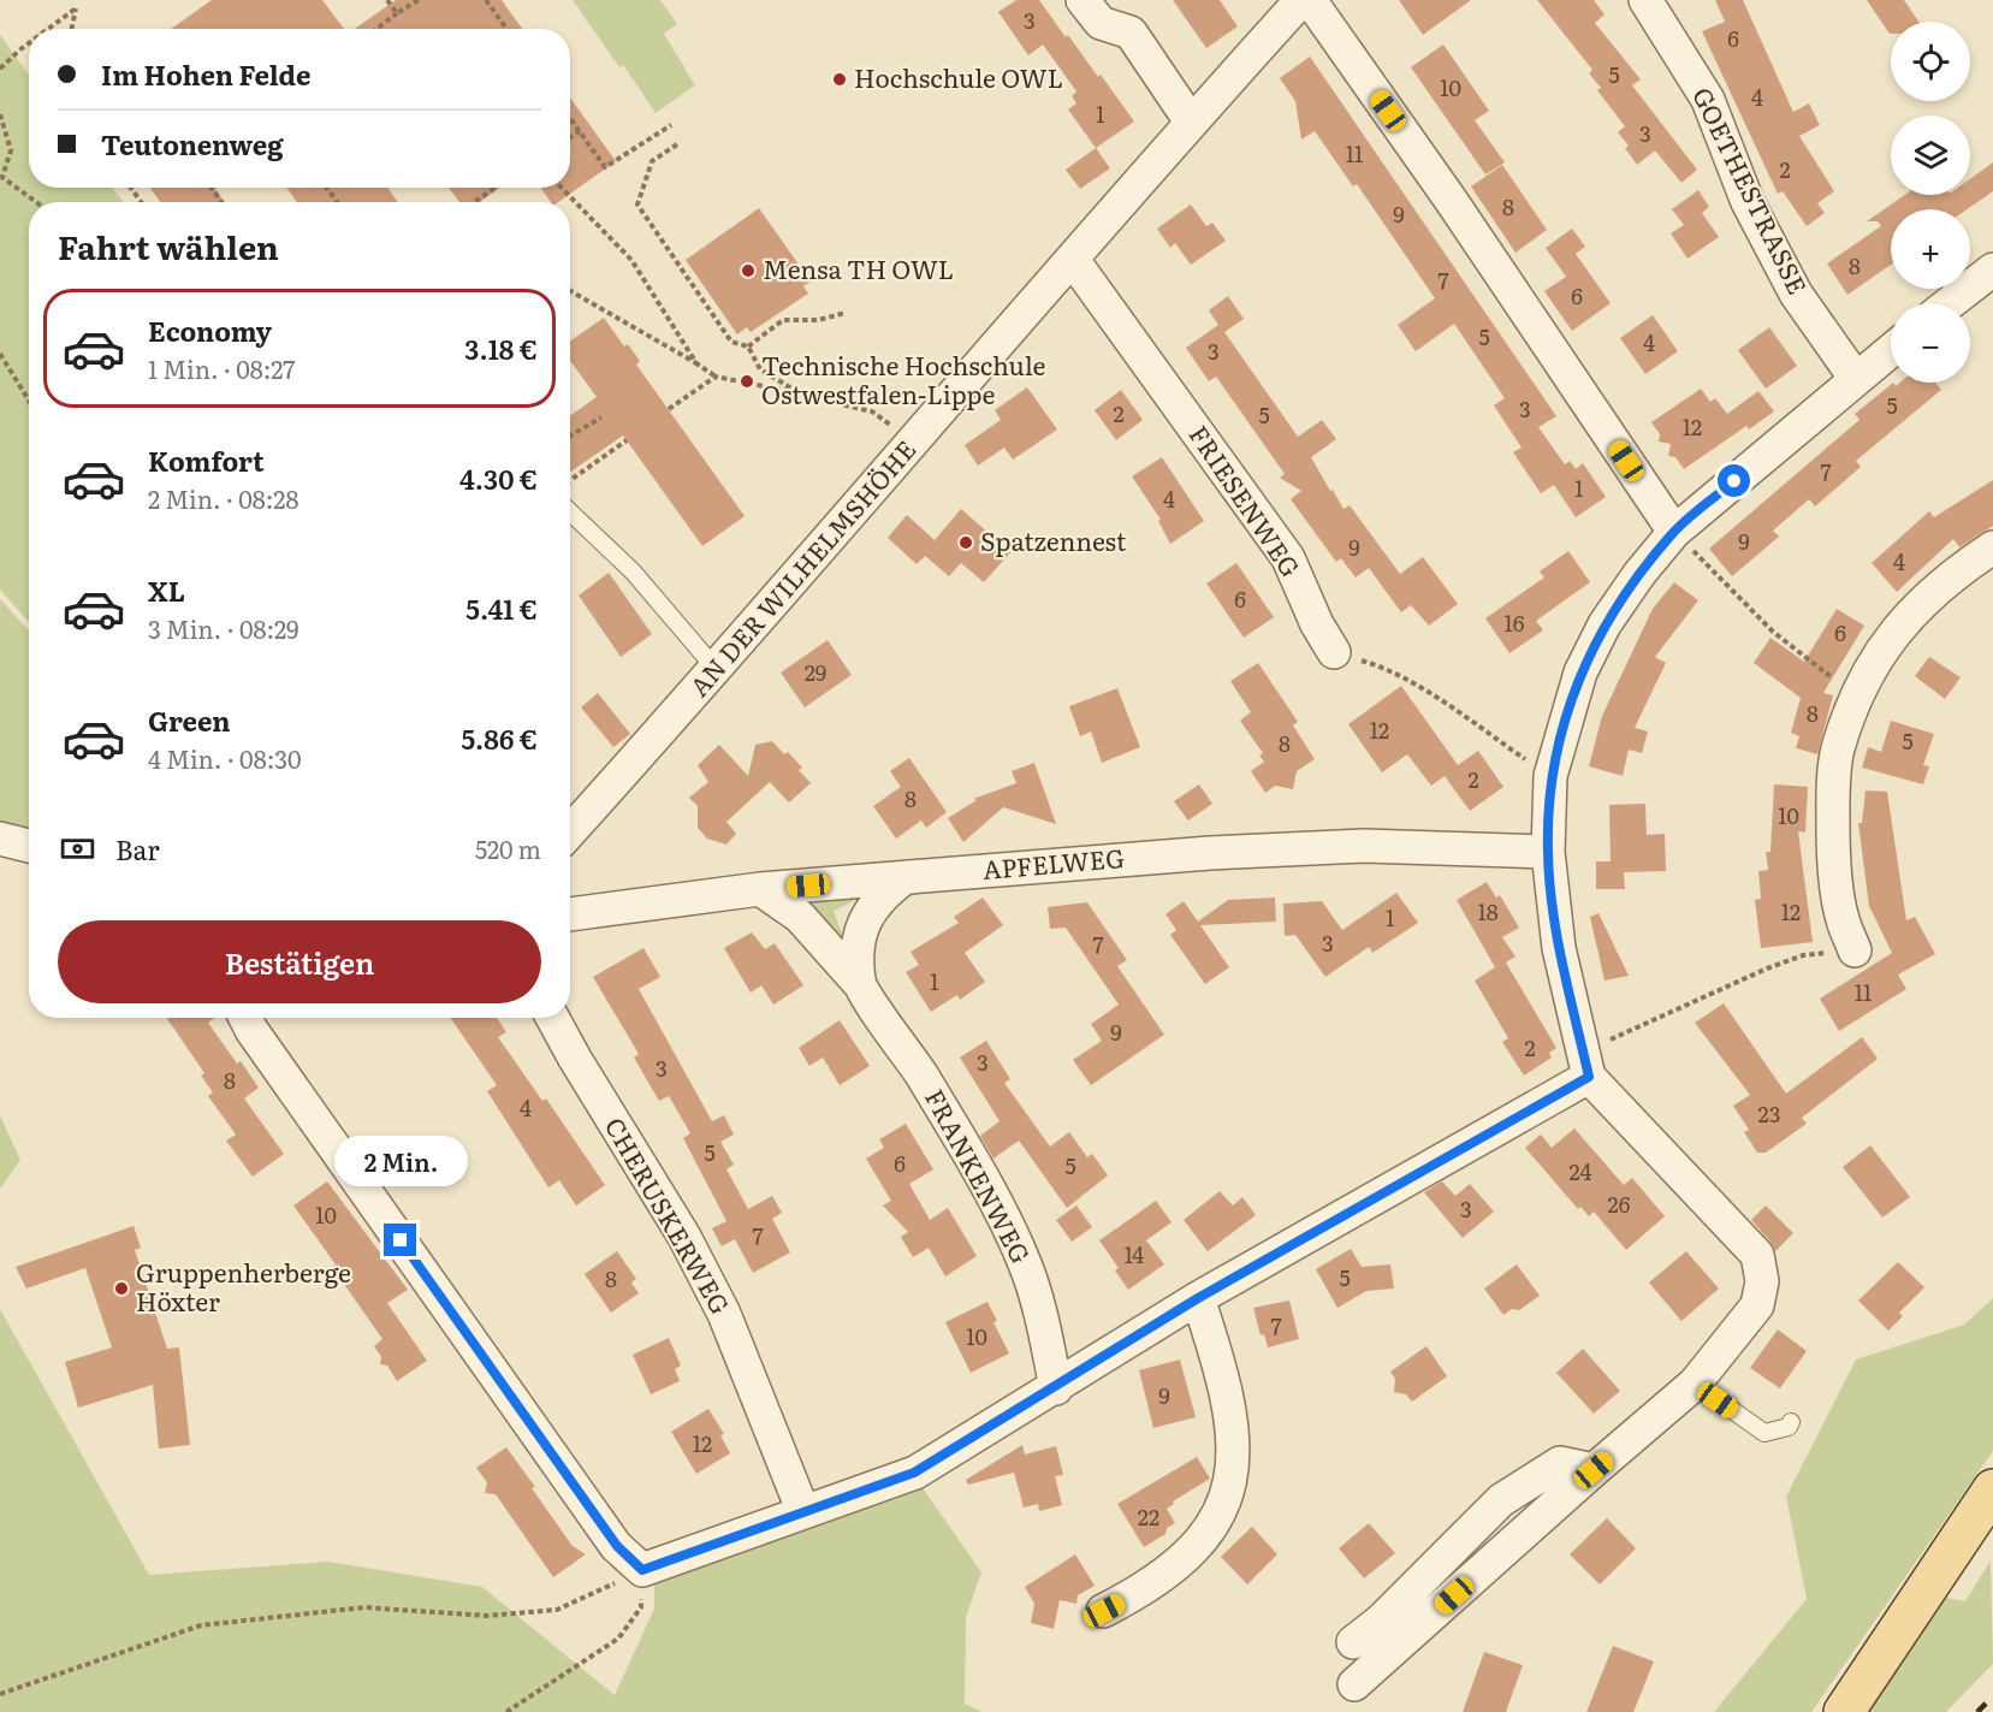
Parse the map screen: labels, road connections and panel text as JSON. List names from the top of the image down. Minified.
{"streets":{"street":["GOETHESTRASSE","FRIESENWEG","AN DER WILHELMSHÖHE","APFELWEG","FRANKENWEG","CHERUSKERWEG"]},"crossings":[["FRIESENWEG","AN DER WILHELMSHÖHE"],["APFELWEG","FRANKENWEG"]],"places":["Hochschule OWL","Mensa TH OWL","Technische Hochschule Ostwestfalen-Lippe","Spatzennest","Gruppenherberge Höxter"],"house_numbers":["3","6","5","10","4","1","3","11","2","8","9","8","7","6","5","4","3","5","3","2","5","12","7","1","4","9","9","4","6","16","6","29","8","12","5","8","2","8","10","18","12","1","3","7","1","11","9","2","3","3","8","4","23","5","6","5","24","26","3","10","7","14","5","8","7","10","9","12","22"],"page":{"map_buttons":["+","−"],"banner":["Im Hohen Felde","Teutonenweg"],"heading":"Fahrt wählen","list":[{"name":"Economy","note":"1 Min. · 08:27","value":"3.18 €"},{"name":"Komfort","note":"2 Min. · 08:28","value":"4.30 €"},{"name":"XL","note":"3 Min. · 08:29","value":"5.41 €"},{"name":"Green","note":"4 Min. · 08:30","value":"5.86 €"}],"pay":["Bar","520 m"],"buttons":"Bestätigen","bubble":"2 Min."}}
